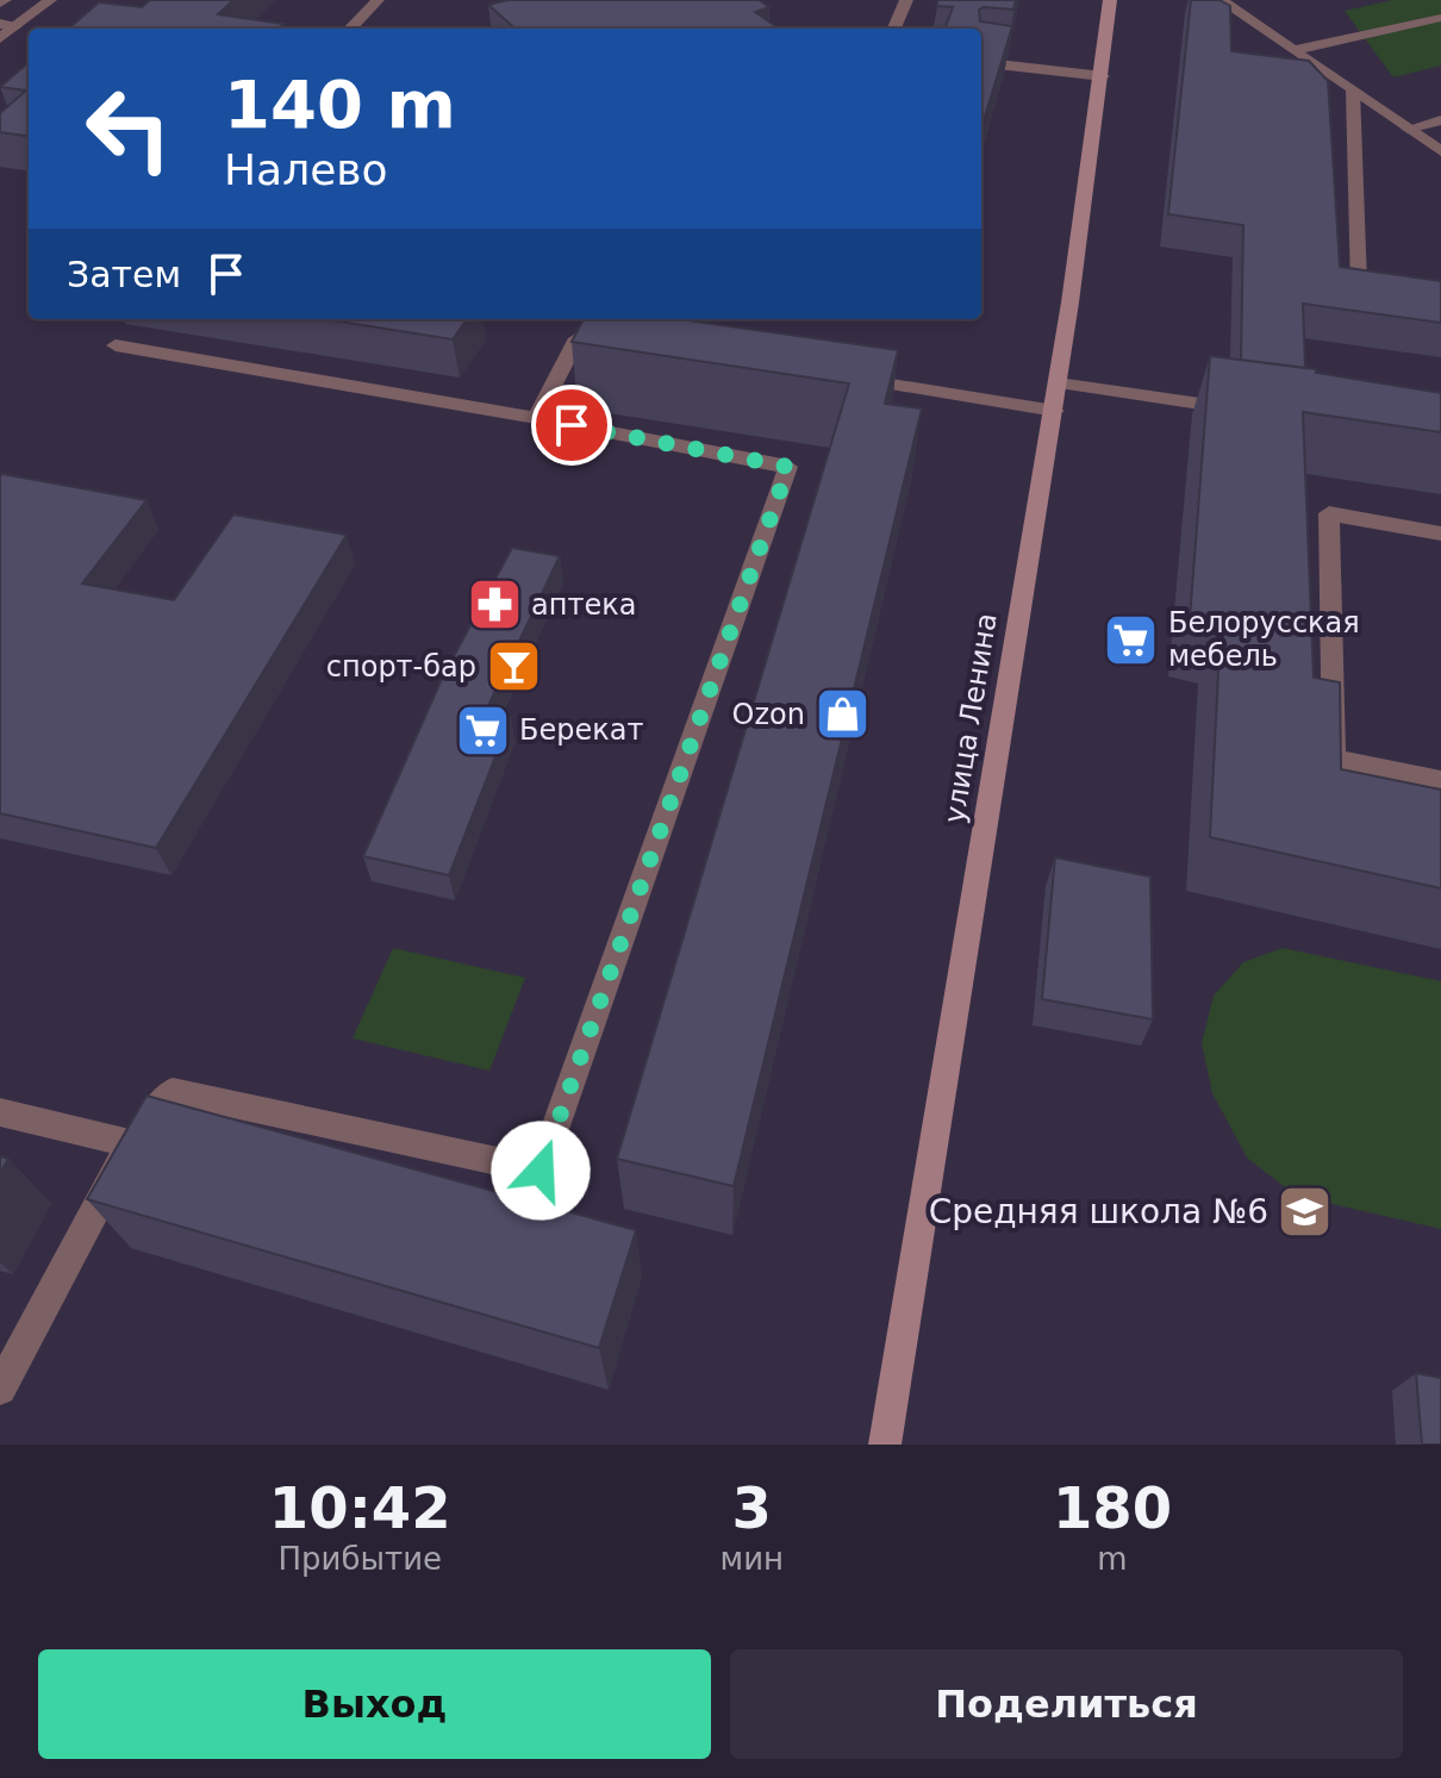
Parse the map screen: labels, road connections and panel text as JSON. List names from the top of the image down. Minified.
{"streets":{"street":["улица Ленина"]},"places":{"pharmacy":["аптека"],"supermarket":["Белорусская мебель","Берекат"],"bar":["спорт-бар"],"shop":["Ozon"],"school or university":["Средняя школа №6"]},"page":{"turn":["140 m","Налево"],"then":"Затем","eta":["10:42","Прибытие","3","мин","180","m"],"buttons":["Выход","Поделиться"]}}
